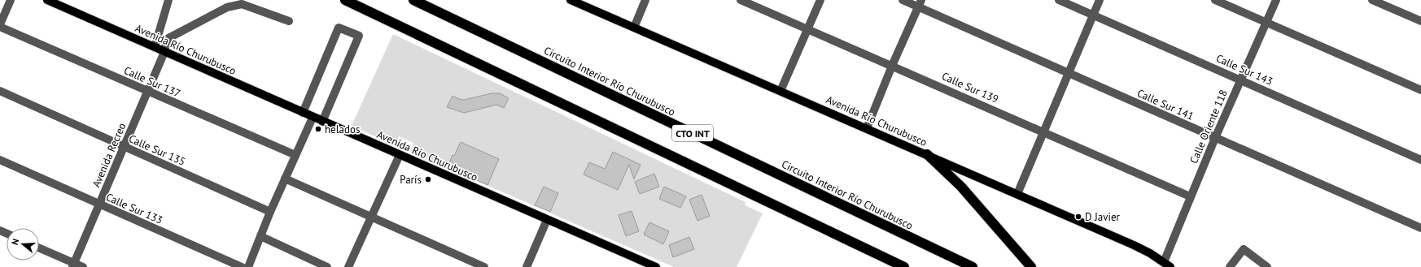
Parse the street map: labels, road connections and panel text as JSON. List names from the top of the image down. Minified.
{"streets":{"highway":["Circuito Interior Río Churubusco","CTO INT"],"main road":["Avenida Río Churubusco"],"street":["Calle Sur 143","Calle Sur 137","Calle Sur 139","Calle Sur 141","Calle Oriente 118","Calle Sur 135","Avenida Recreo","Calle Sur 133"]},"crossings":[["Avenida Río Churubusco","Calle Oriente 118"],["Avenida Río Churubusco","Avenida Recreo"],["Calle Sur 143","Calle Oriente 118"],["Calle Sur 137","Avenida Recreo"],["Calle Sur 139","Calle Oriente 118"],["Calle Sur 141","Calle Oriente 118"],["Calle Sur 135","Avenida Recreo"],["Avenida Recreo","Calle Sur 133"]],"places":["helados","París","D Javier"],"north":"left"}
